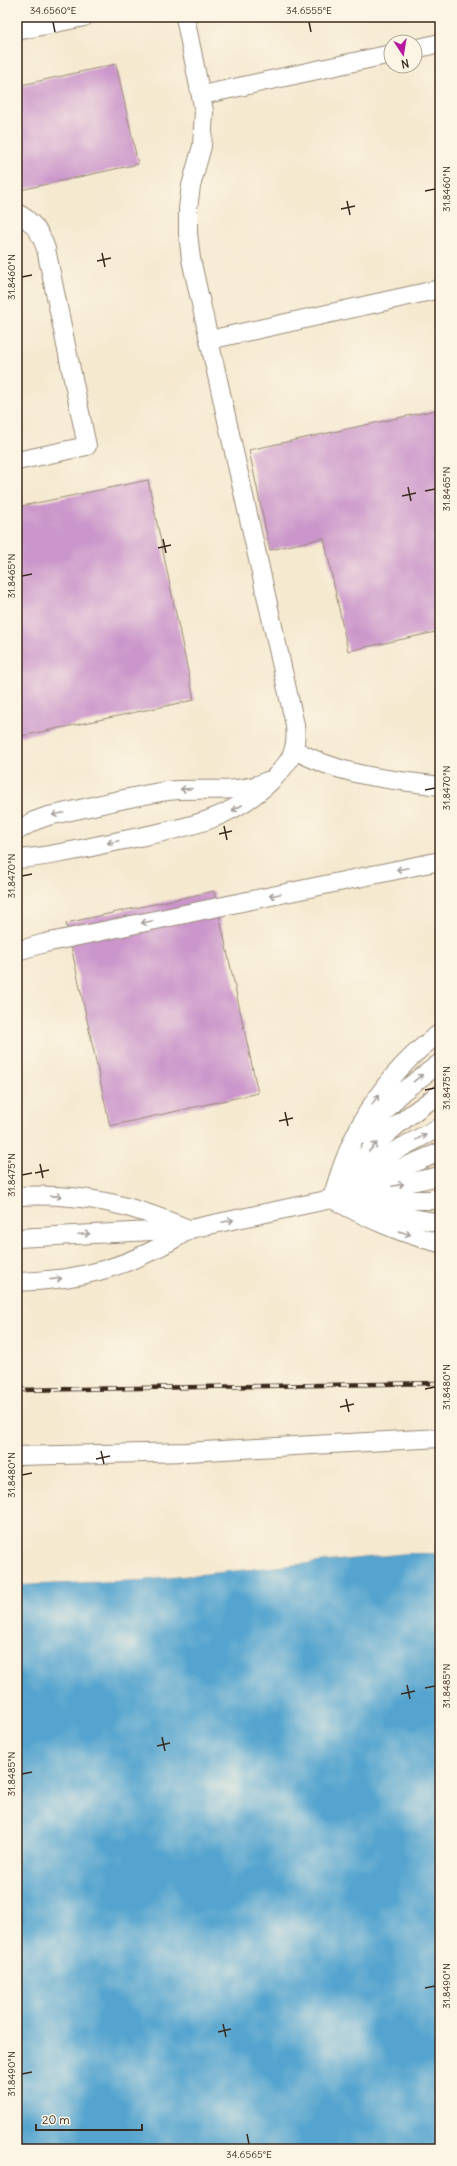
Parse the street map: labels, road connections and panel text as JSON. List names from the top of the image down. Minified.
{"scale_bar":"20 m","north":"bottom","coordinates":["34.6560°E","34.6555°E","31.8460°N","31.8465°N","31.8470°N","31.8475°N","31.8480°N","31.8485°N","31.8490°N","34.6565°E"]}
